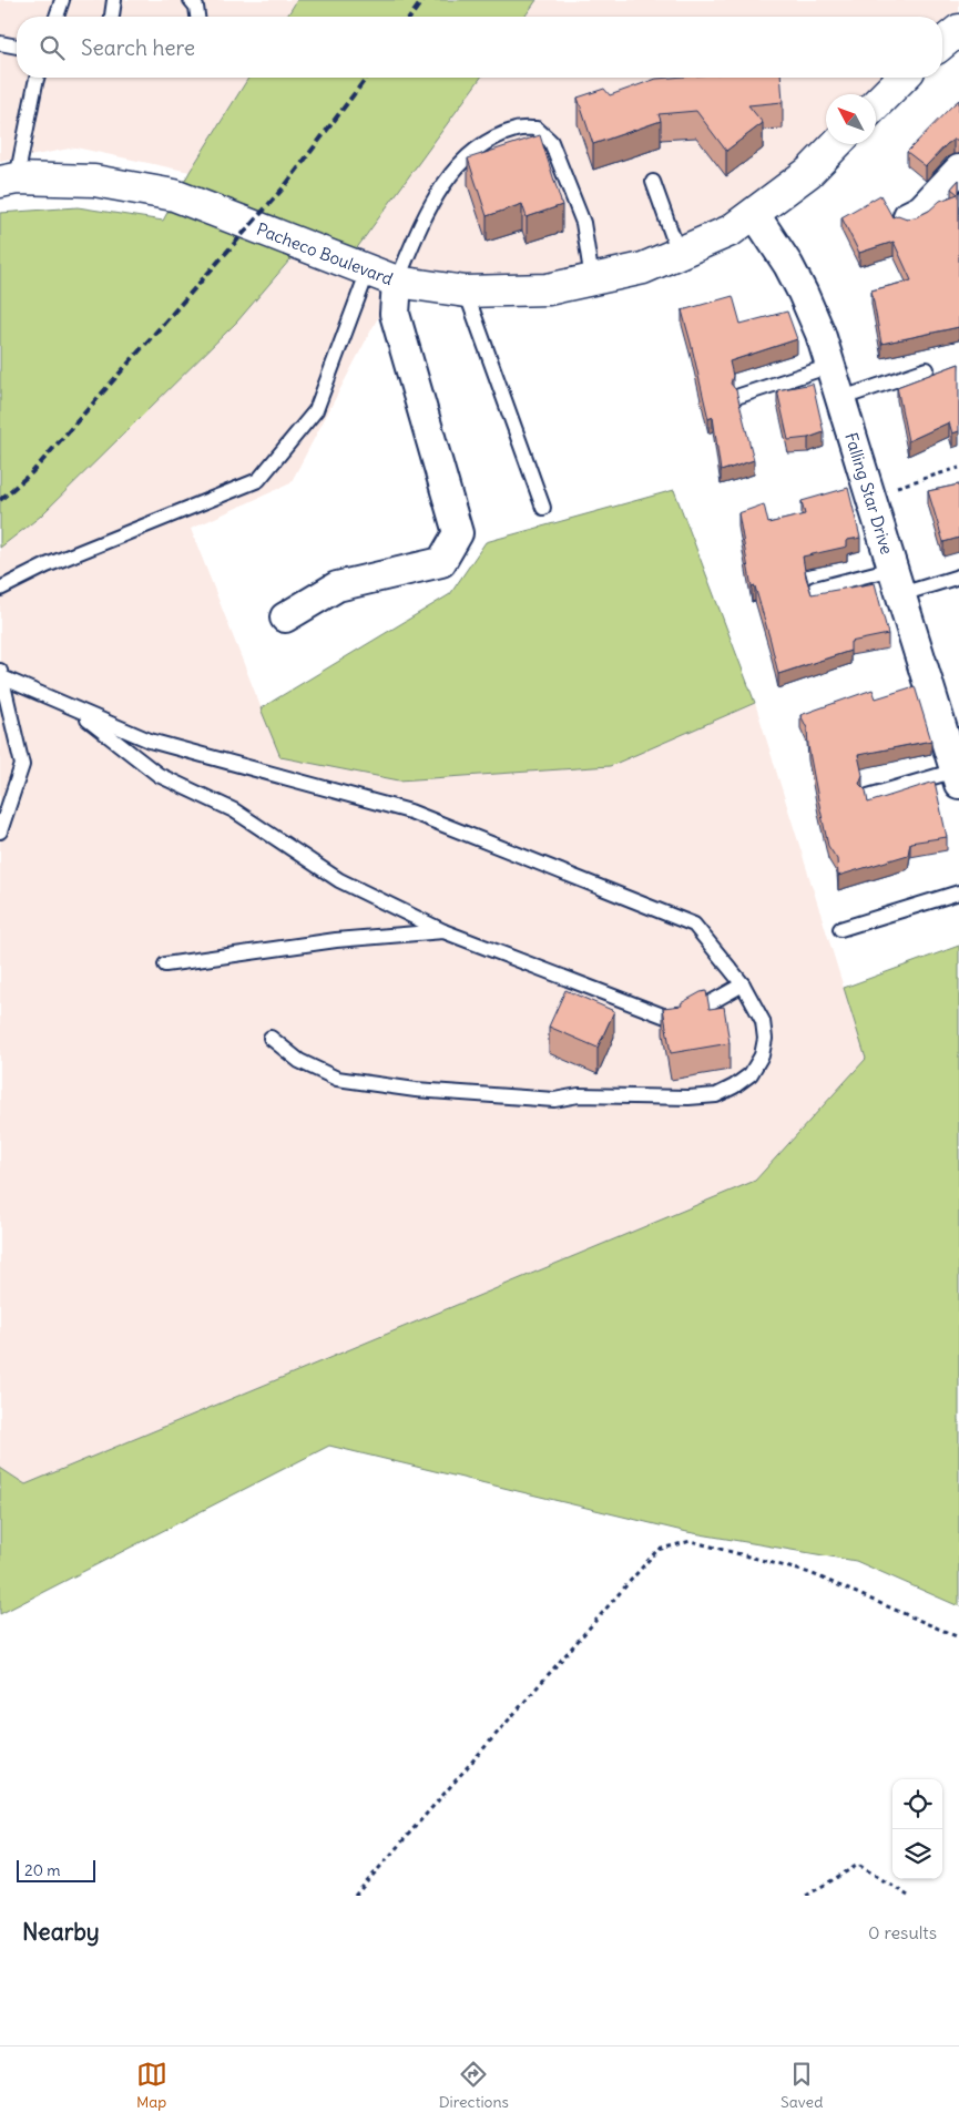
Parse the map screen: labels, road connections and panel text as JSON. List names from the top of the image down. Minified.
{"streets":{"main road":["Pacheco Boulevard"],"street":["Falling Star Drive"]},"crossings":[["Pacheco Boulevard","Falling Star Drive"]],"scale_bar":"20 m","north":"top left","page":{"search":"Search here","scale":"20 m","heading":["Nearby","0 results"],"nav":["Map","Directions","Saved"]}}
